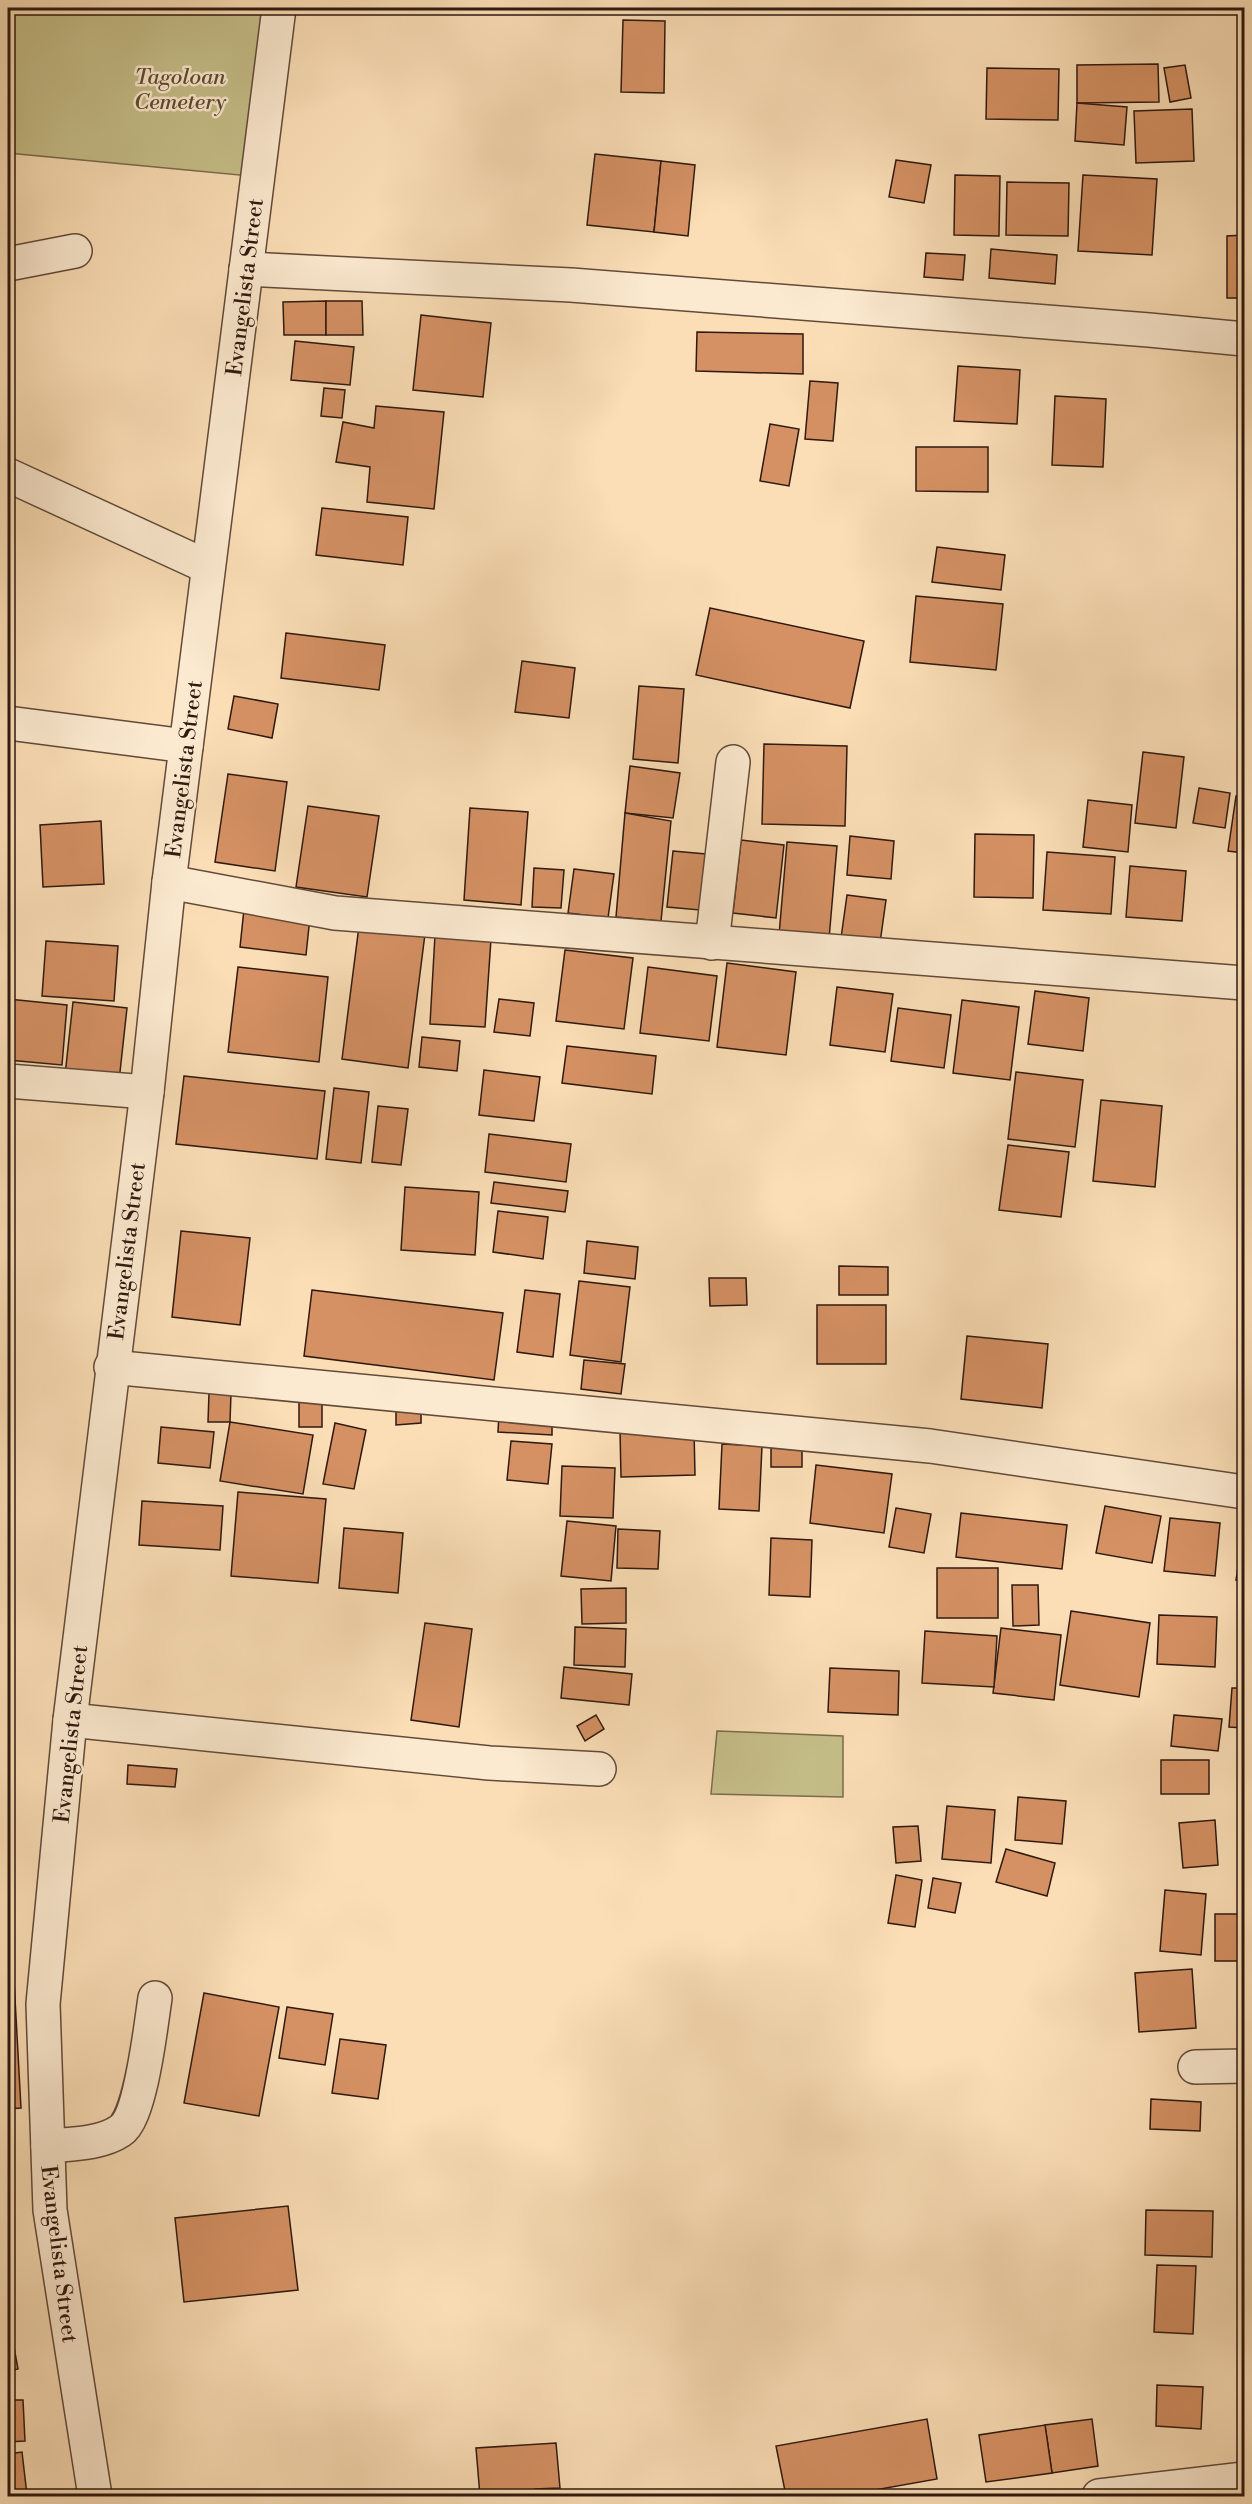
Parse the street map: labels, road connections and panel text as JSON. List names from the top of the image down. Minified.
{"streets":{"street":["Evangelista Street"]},"parks":["Tagoloan Cemetery"]}
